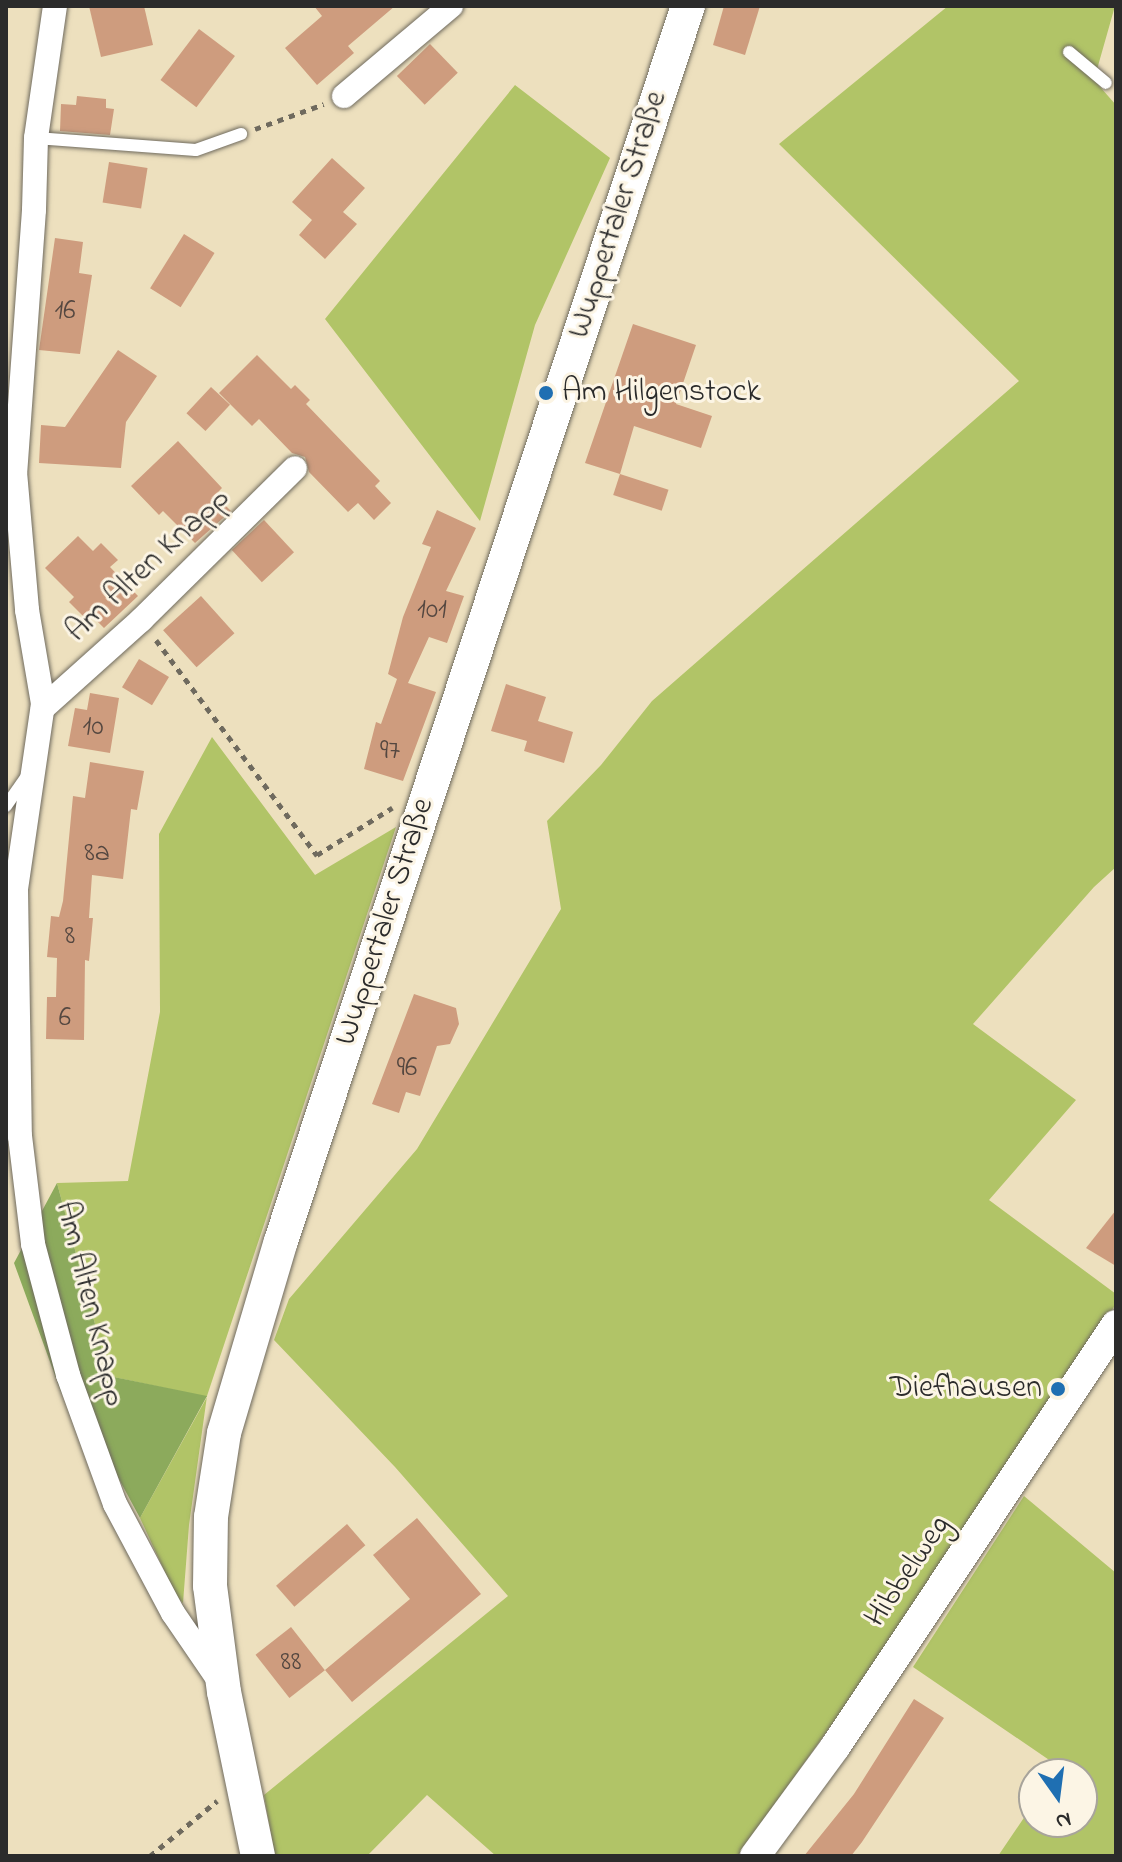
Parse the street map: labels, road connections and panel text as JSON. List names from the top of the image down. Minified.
{"streets":{"main road":["Wuppertaler Straße"],"street":["Am Alten Knapp","Hibbelweg"]},"crossings":[["Wuppertaler Straße","Am Alten Knapp"]],"places":["Am Hilgenstock","Diefhausen"],"house_numbers":["16","101","10","97","8a","8","6","96","88"],"north":"bottom"}
